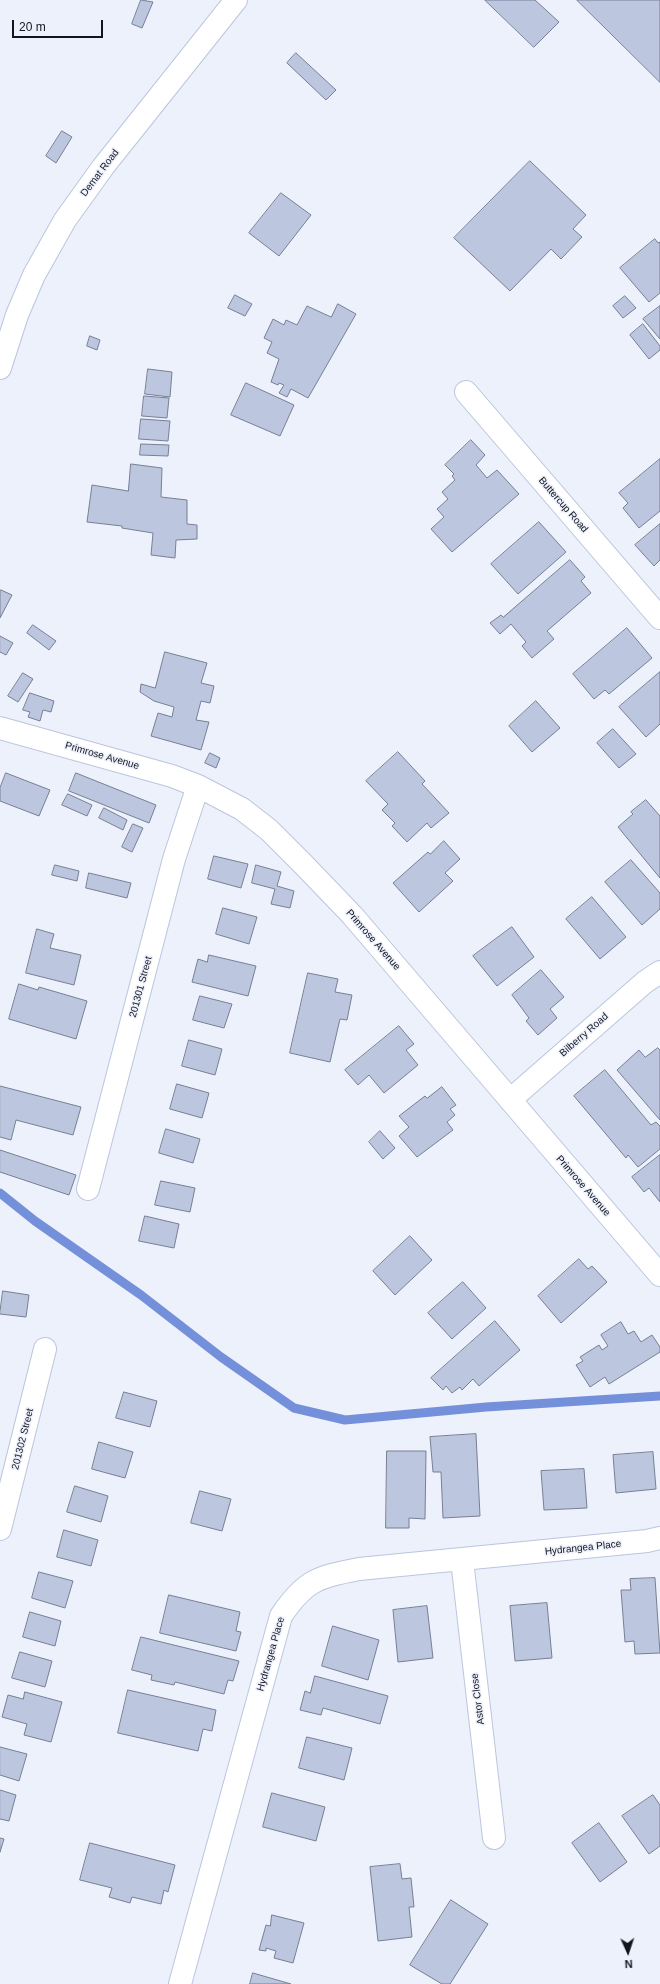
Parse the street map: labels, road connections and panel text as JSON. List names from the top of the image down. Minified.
{"streets":{"street":["Demat Road","Buttercup Road","Primrose Avenue","201301 Street","Bilberry Road","201302 Street","Hydrangea Place","Astor Close"]},"crossings":[["Primrose Avenue","201301 Street"],["Primrose Avenue","Bilberry Road"],["Hydrangea Place","Astor Close"]],"scale_bar":"20 m","north":"bottom"}
